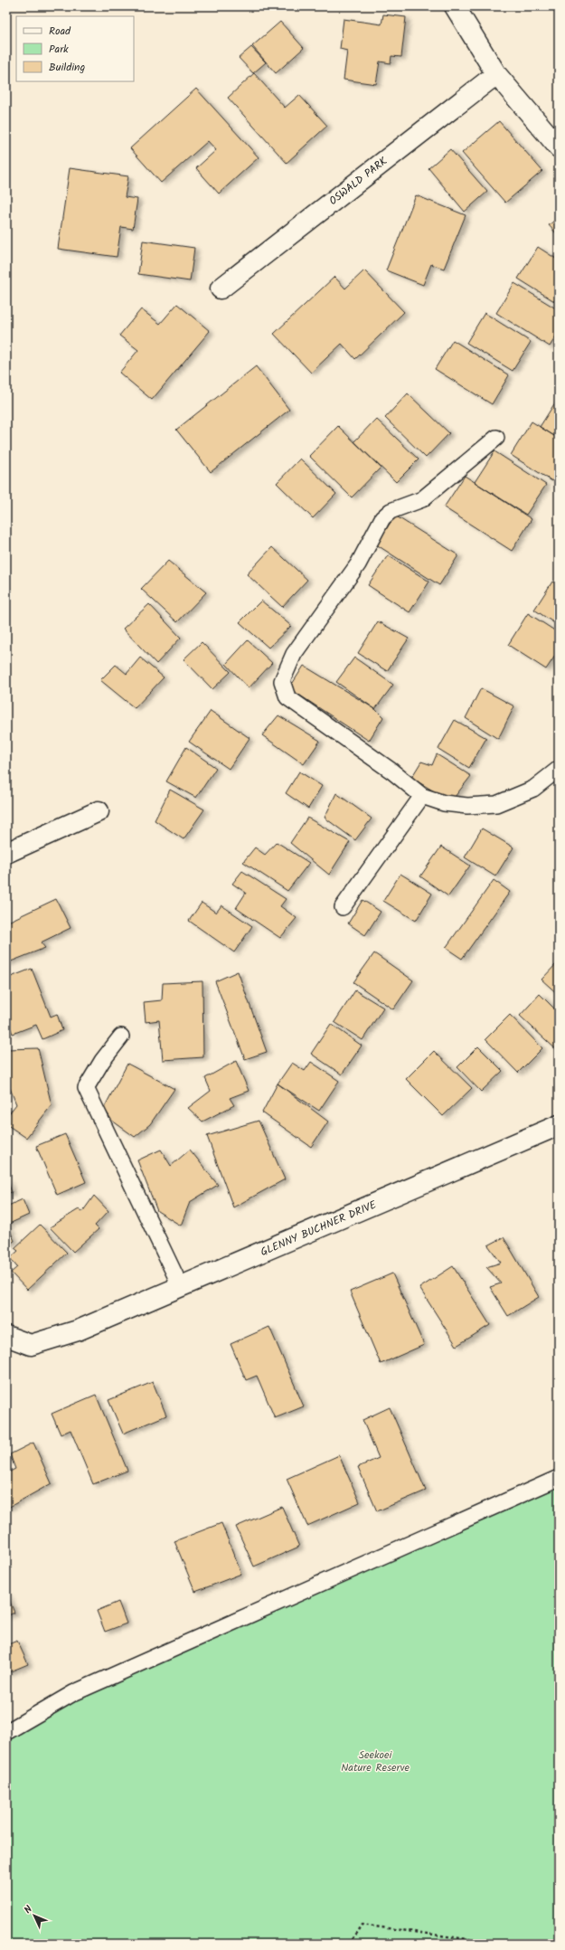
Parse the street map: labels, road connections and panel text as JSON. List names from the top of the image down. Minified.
{"streets":{"street":["OSWALD PARK","GLENNY BUCHNER DRIVE"]},"parks":["Seekoei Nature Reserve"],"legend":["Road","Park","Building"],"north":"top left"}
